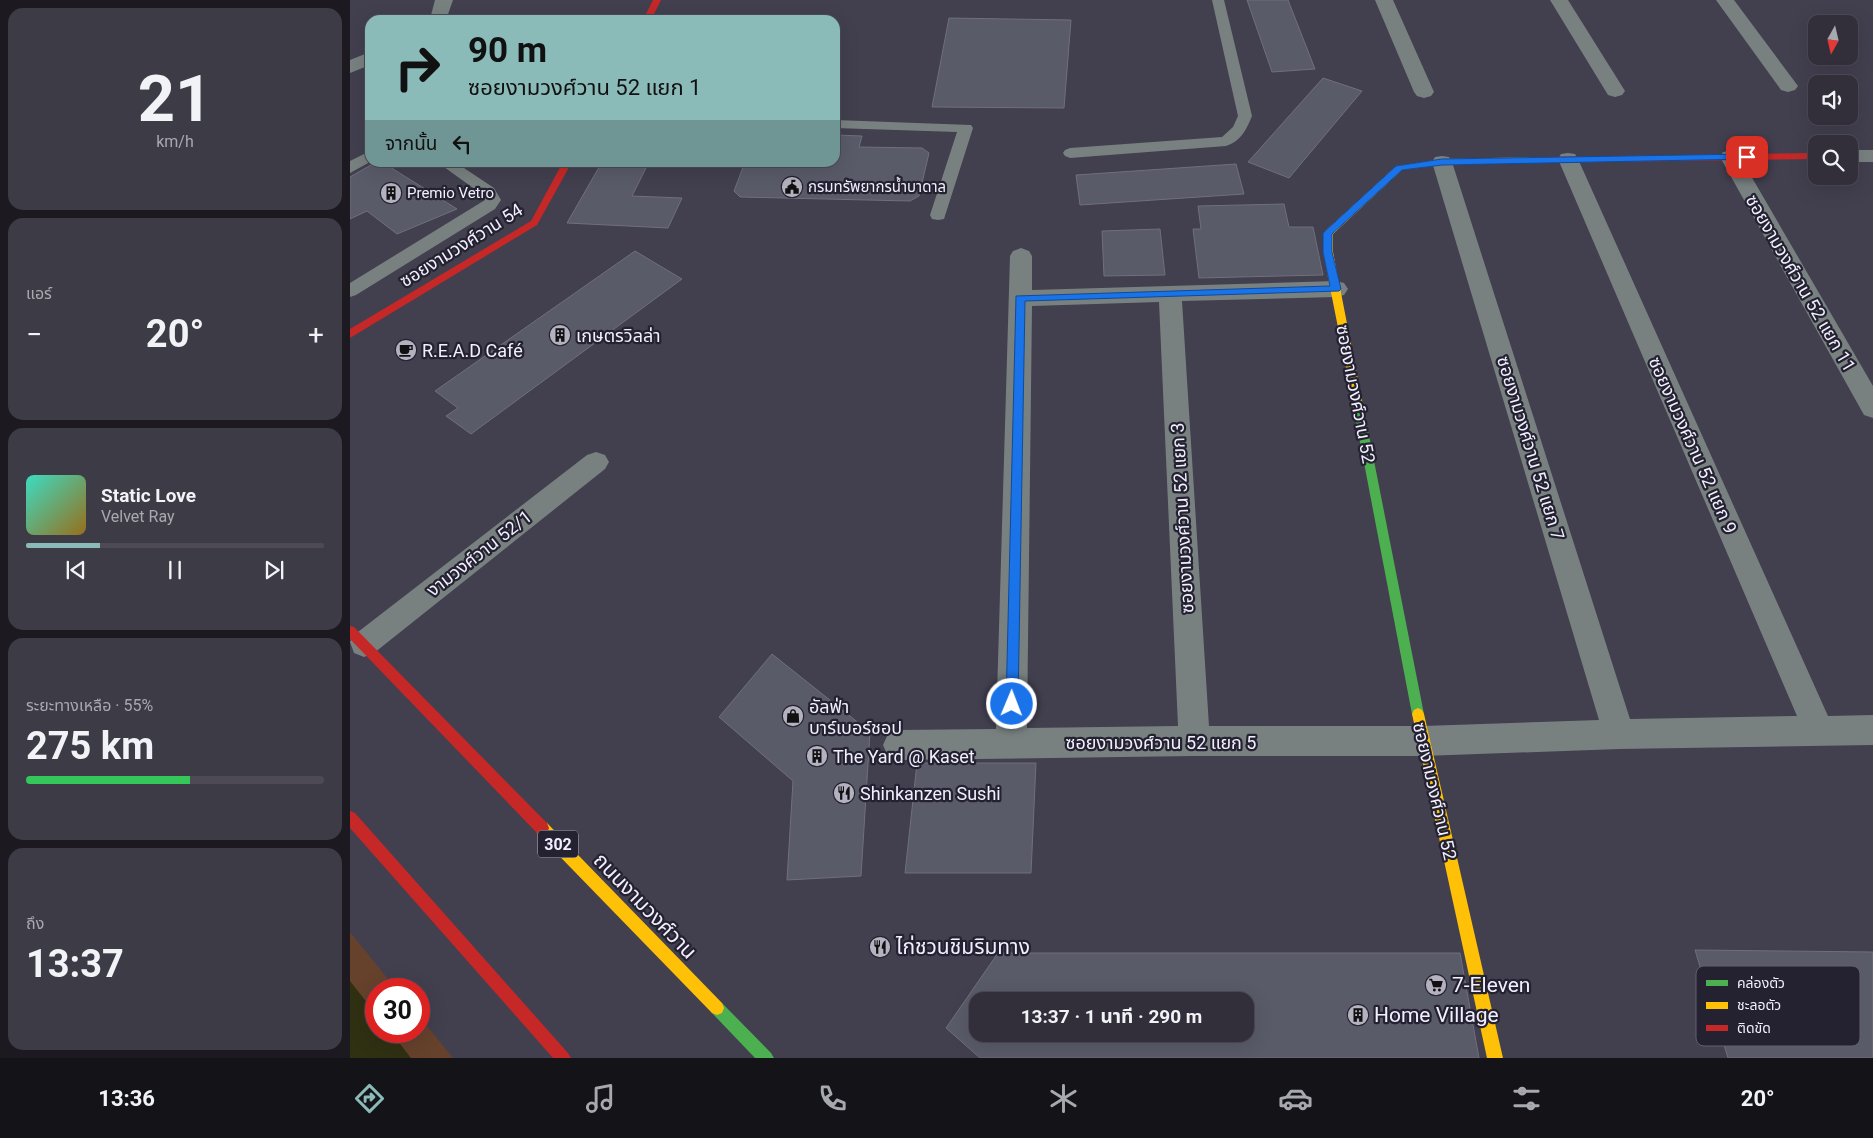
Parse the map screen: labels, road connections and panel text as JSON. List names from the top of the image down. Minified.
{"streets":{"street":["ซอยงามวงศ์วาน 54","ซอยงามวงศ์วาน 52 แยก 11","ซอยงามวงศ์วาน 52","ซอยงามวงศ์วาน 52 แยก 9","ซอยงามวงศ์วาน 52 แยก 7","ซอยงามวงศ์วาน 52 แยก 3","งามวงศ์วาน 52/1","ซอยงามวงศ์วาน 52 แยก 5","302","ถนนงามวงศ์วาน"]},"crossings":[["ซอยงามวงศ์วาน 52 แยก 11","ซอยงามวงศ์วาน 52"],["ซอยงามวงศ์วาน 52","ซอยงามวงศ์วาน 52 แยก 9"],["ซอยงามวงศ์วาน 52","ซอยงามวงศ์วาน 52 แยก 7"],["ซอยงามวงศ์วาน 52","ซอยงามวงศ์วาน 52 แยก 5"],["ซอยงามวงศ์วาน 52 แยก 9","ซอยงามวงศ์วาน 52 แยก 5"],["ซอยงามวงศ์วาน 52 แยก 7","ซอยงามวงศ์วาน 52 แยก 5"],["ซอยงามวงศ์วาน 52 แยก 3","ซอยงามวงศ์วาน 52 แยก 5"],["งามวงศ์วาน 52/1","ถนนงามวงศ์วาน"]],"places":{"public building":["กรมทรัพยากรน้ำบาดาล"],"building":["Premio Vetro","เกษตรวิลล่า","The Yard @ Kaset","Home Village"],"cafe":["R.E.A.D Café"],"shop":["อัลฟ่า บาร์เบอร์ชอป"],"restaurant":["Shinkanzen Sushi","ไก่ชวนชิมริมทาง"],"supermarket":["7-Eleven"]},"legend":["คล่องตัว","ชะลอตัว","ติดขัด"],"north":"bottom","page":{"tile":[["21","km/h"],"แอร์",["ระยะทางเหลือ · 55%","275 km"],["ถึง","13:37"]],"turn":["90 m","ซอยงามวงศ์วาน 52 แยก 1"],"then":"จากนั้น","heat":["−","20°","+"],"song":["Static Love","Velvet Ray"],"limit":"30","trip":"13:37 · 1 นาที · 290 m","tabs":["13:36","20°"]}}
